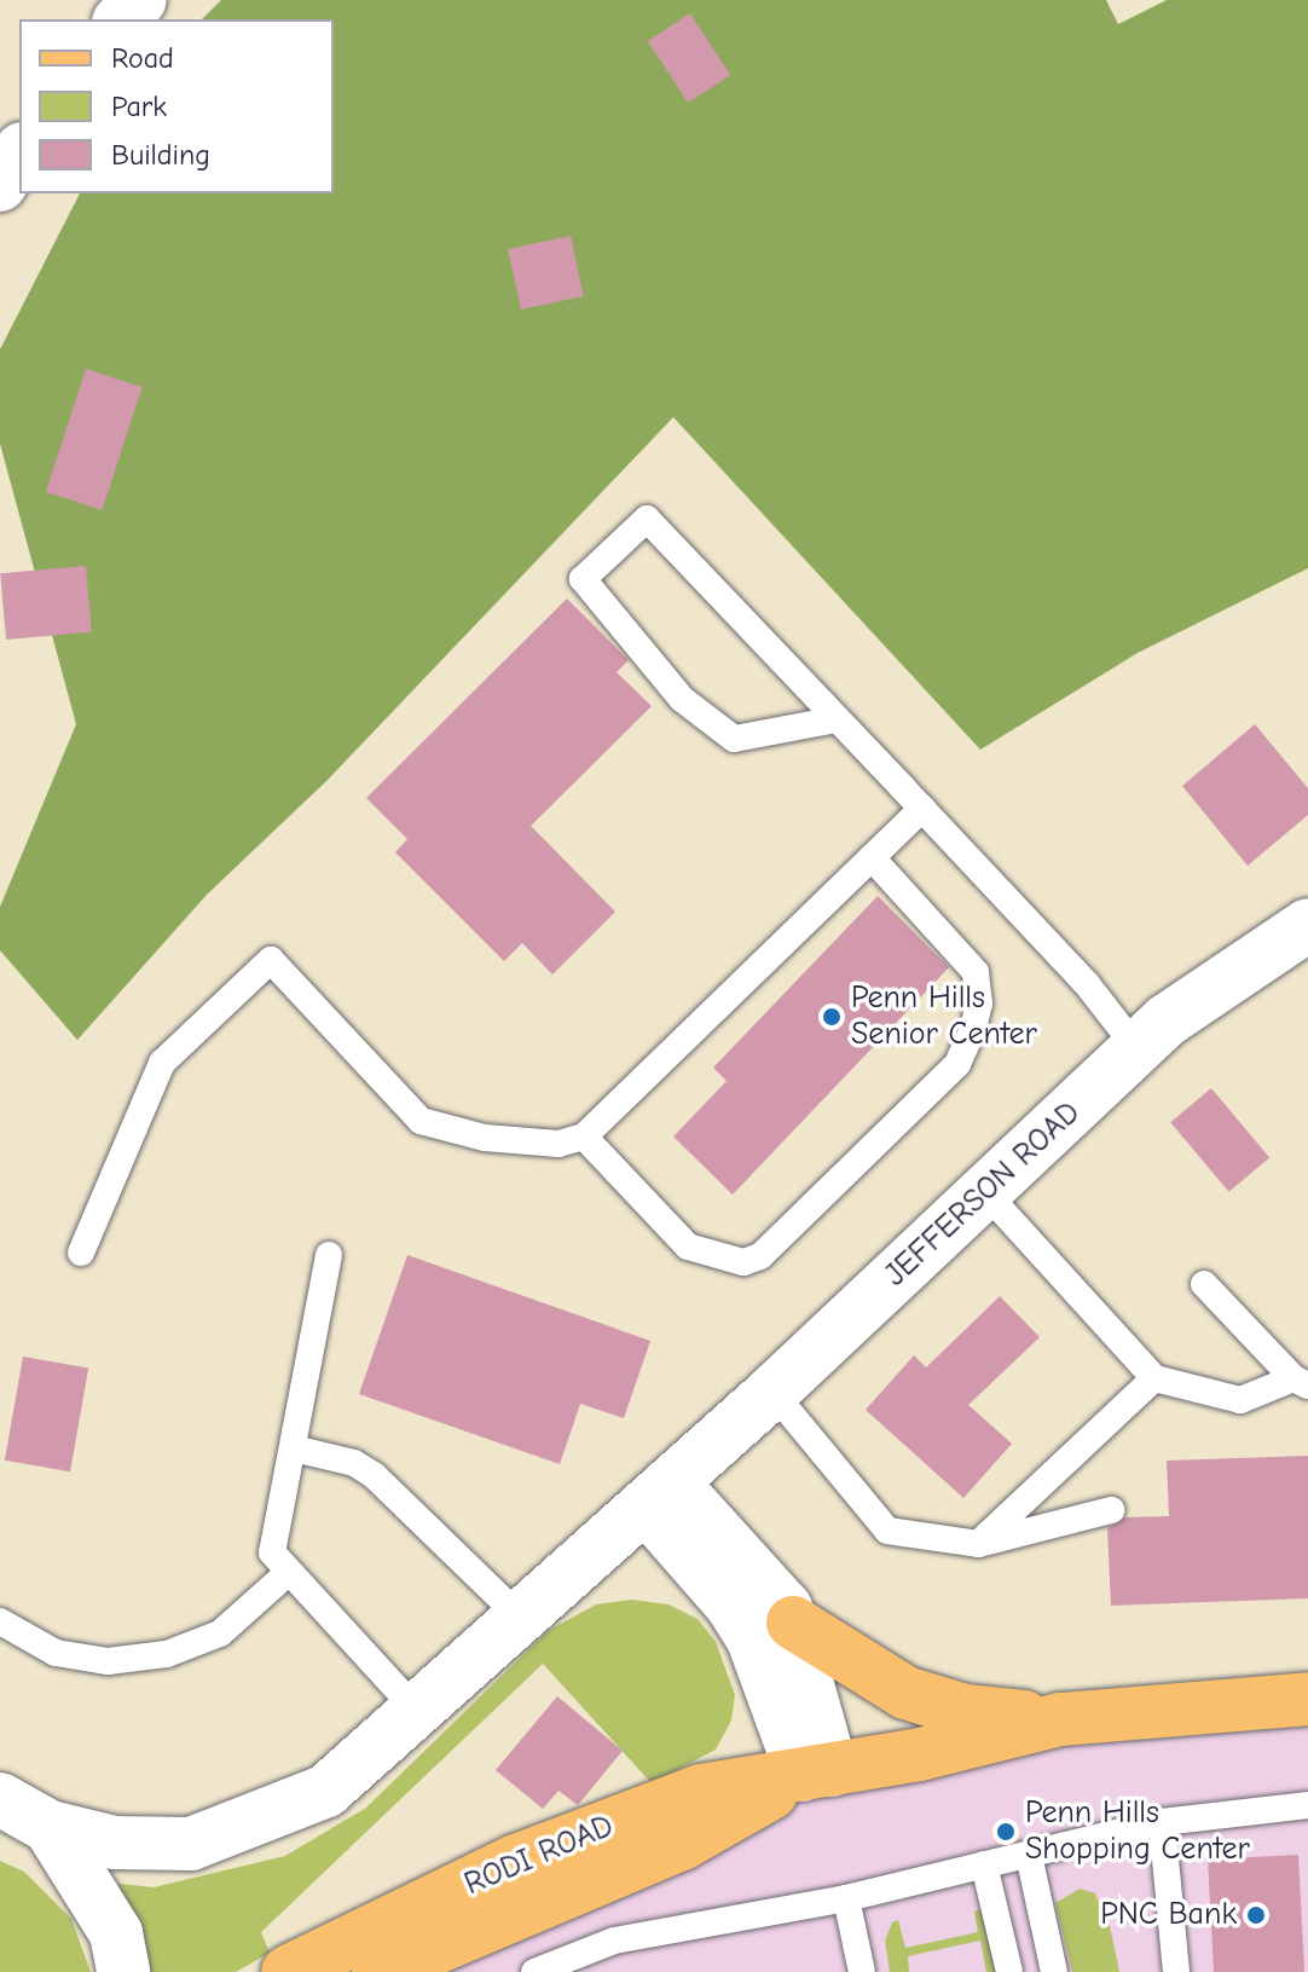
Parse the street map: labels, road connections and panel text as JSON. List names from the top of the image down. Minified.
{"streets":{"main road":["RODI ROAD"],"street":["JEFFERSON ROAD"]},"places":["Penn Hills Senior Center","Penn Hills Shopping Center","PNC Bank"],"legend":["Road","Park","Building"]}
